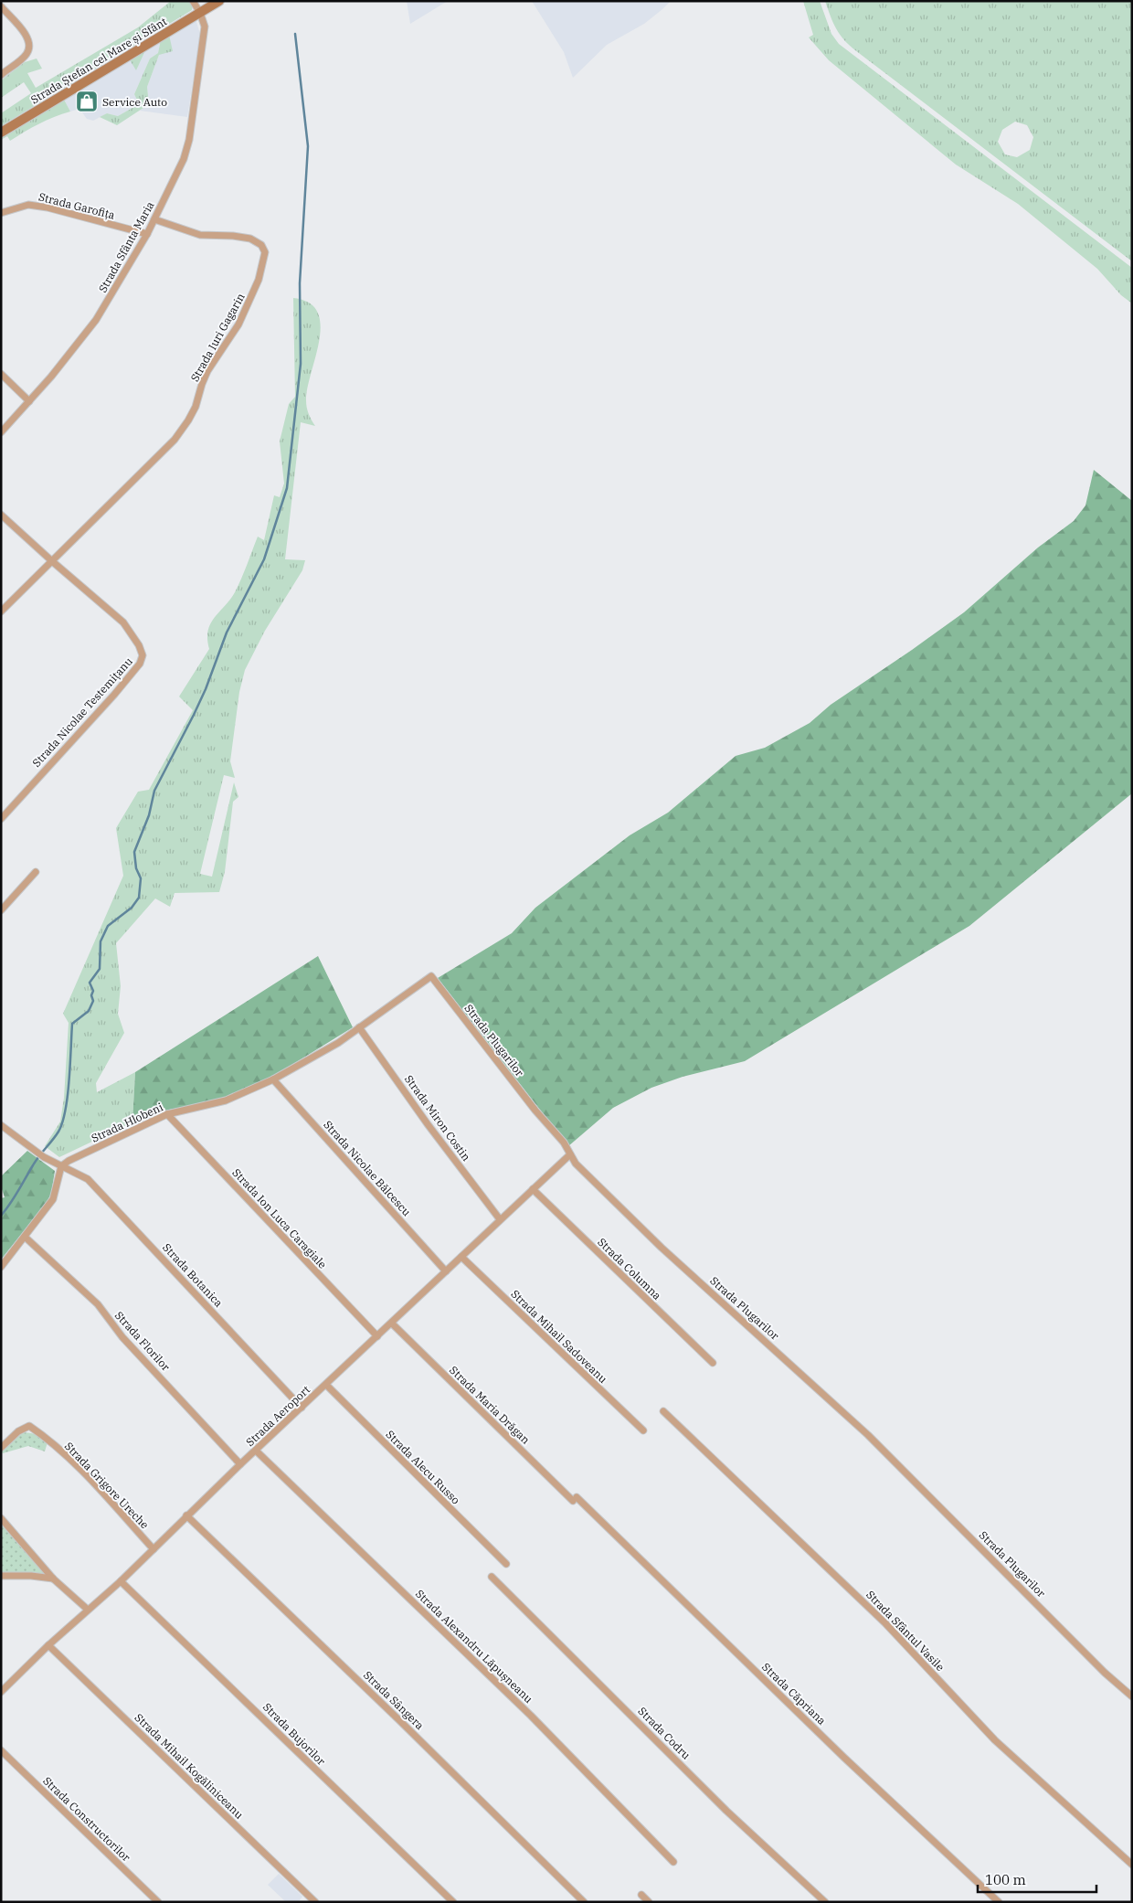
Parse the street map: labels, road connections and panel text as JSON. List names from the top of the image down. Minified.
{"streets":{"main road":["Strada Ștefan cel Mare și Sfânt"],"street":["Strada Garofița","Strada Sfânta Maria","Strada Iuri Gagarin","Strada Nicolae Testemițanu","Strada Plugarilor","Strada Miron Costin","Strada Hlobeni","Strada Nicolae Bălcescu","Strada Ion Luca Caragiale","Strada Columna","Strada Botanica","Strada Mihail Sadoveanu","Strada Florilor","Strada Maria Drăgan","Strada Aeroport","Strada Alecu Russo","Strada Grigore Ureche","Strada Sfântul Vasile","Strada Alexandru Lăpușneanu","Strada Căpriana","Strada Sângera","Strada Codru","Strada Bujorilor","Strada Mihail Kogăliniceanu","Strada Constructorilor"]},"crossings":[["Strada Ștefan cel Mare și Sfânt","Strada Sfânta Maria"],["Strada Garofița","Strada Sfânta Maria"],["Strada Sfânta Maria","Strada Iuri Gagarin"],["Strada Iuri Gagarin","Strada Nicolae Testemițanu"],["Strada Plugarilor","Strada Miron Costin"],["Strada Plugarilor","Strada Hlobeni"],["Strada Plugarilor","Strada Aeroport"],["Strada Miron Costin","Strada Hlobeni"],["Strada Miron Costin","Strada Aeroport"],["Strada Hlobeni","Strada Nicolae Bălcescu"],["Strada Hlobeni","Strada Ion Luca Caragiale"],["Strada Hlobeni","Strada Botanica"],["Strada Nicolae Bălcescu","Strada Aeroport"],["Strada Ion Luca Caragiale","Strada Aeroport"],["Strada Columna","Strada Aeroport"],["Strada Botanica","Strada Aeroport"],["Strada Mihail Sadoveanu","Strada Aeroport"],["Strada Florilor","Strada Aeroport"],["Strada Maria Drăgan","Strada Aeroport"],["Strada Maria Drăgan","Strada Căpriana"],["Strada Aeroport","Strada Alecu Russo"],["Strada Aeroport","Strada Grigore Ureche"],["Strada Aeroport","Strada Alexandru Lăpușneanu"],["Strada Aeroport","Strada Sângera"],["Strada Aeroport","Strada Bujorilor"],["Strada Aeroport","Strada Mihail Kogăliniceanu"]],"places":{"shop":["Service Auto"]},"scale_bar":"100 m"}
